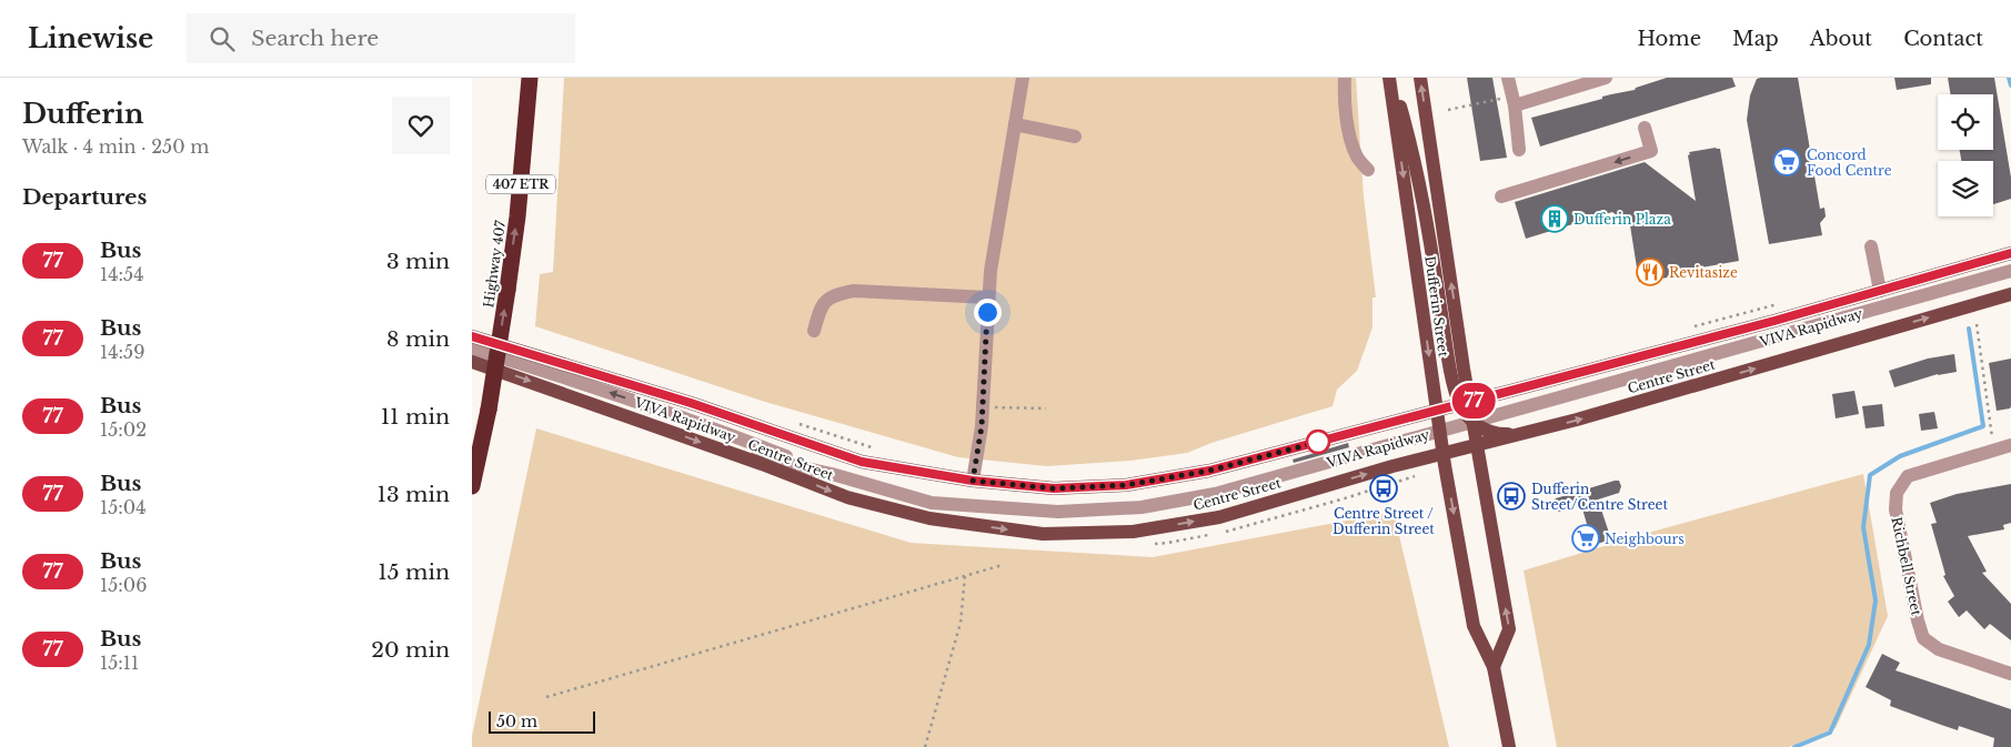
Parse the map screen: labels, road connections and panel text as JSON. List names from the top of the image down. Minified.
{"streets":{"highway":["407 ETR","Highway 407"],"main road":["Dufferin Street","Centre Street"],"street":["VIVA Rapidway","Richbell Street"]},"crossings":[["Dufferin Street","VIVA Rapidway"],["Dufferin Street","Centre Street"],["VIVA Rapidway","Centre Street"]],"one_way":["Highway 407"],"places":{"supermarket":["Concord Food Centre","Neighbours"],"building":["Dufferin Plaza"],"restaurant":["Revitasize"],"bus stop":["Centre Street / Dufferin Street","Dufferin Street/Centre Street"]},"lines":["bus line 77"],"scale_bar":"50 m","page":{"header":"Linewise","search":"Search here","nav":["Home","Map","About","Contact"],"heading":[["Dufferin","Walk · 4 min · 250 m"],"Departures"],"on_map":"77","list":[{"mark":"77","name":"Bus","note":"14:54","value":"3 min"},{"mark":"77","name":"Bus","note":"14:59","value":"8 min"},{"mark":"77","name":"Bus","note":"15:02","value":"11 min"},{"mark":"77","name":"Bus","note":"15:04","value":"13 min"},{"mark":"77","name":"Bus","note":"15:06","value":"15 min"},{"mark":"77","name":"Bus","note":"15:11","value":"20 min"}],"scale":"50 m"}}
